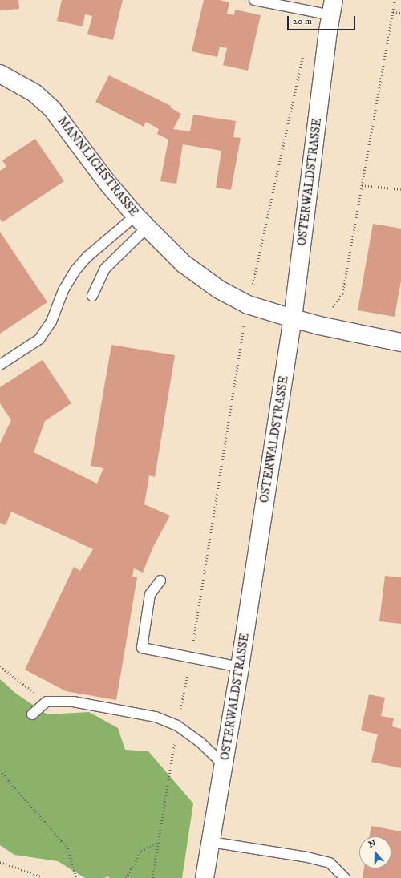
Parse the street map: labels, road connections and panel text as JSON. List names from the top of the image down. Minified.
{"streets":{"street":["MANNLICHSTRASSE","OSTERWALDSTRASSE"]},"crossings":[["MANNLICHSTRASSE","OSTERWALDSTRASSE"]],"scale_bar":"20 m","north":"top"}
